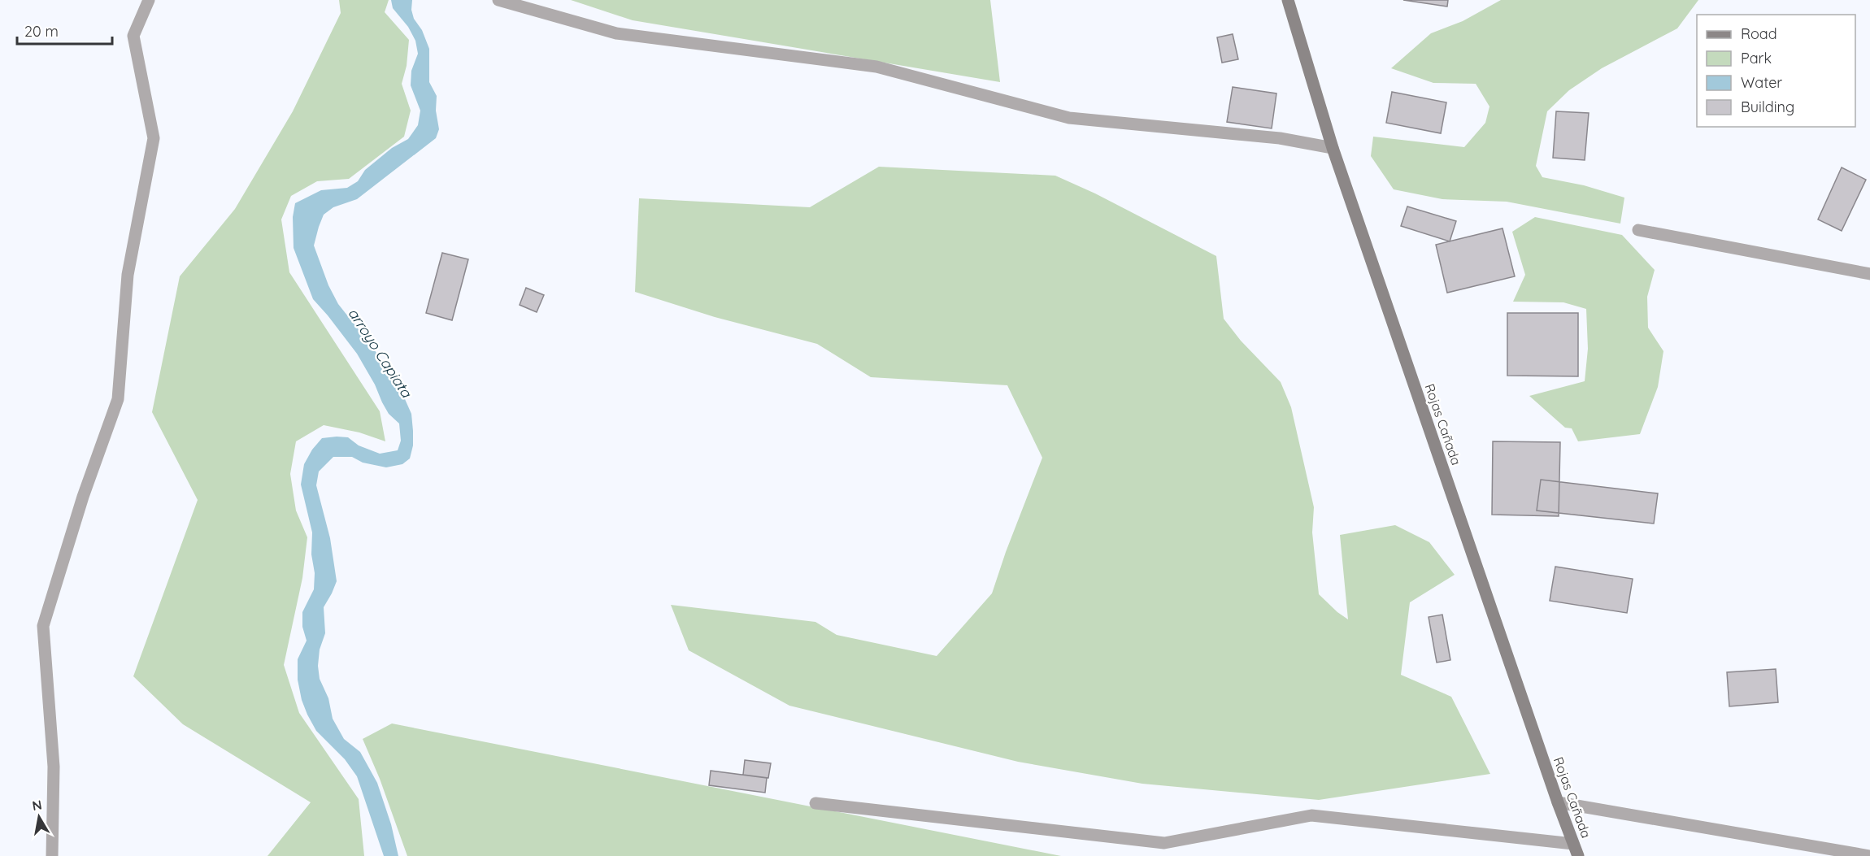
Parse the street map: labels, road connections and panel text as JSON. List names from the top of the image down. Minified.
{"streets":{"main road":["Rojas Cañada"]},"water":["arroyo Capiata"],"legend":["Road","Park","Water","Building"],"scale_bar":"20 m","north":"top"}
